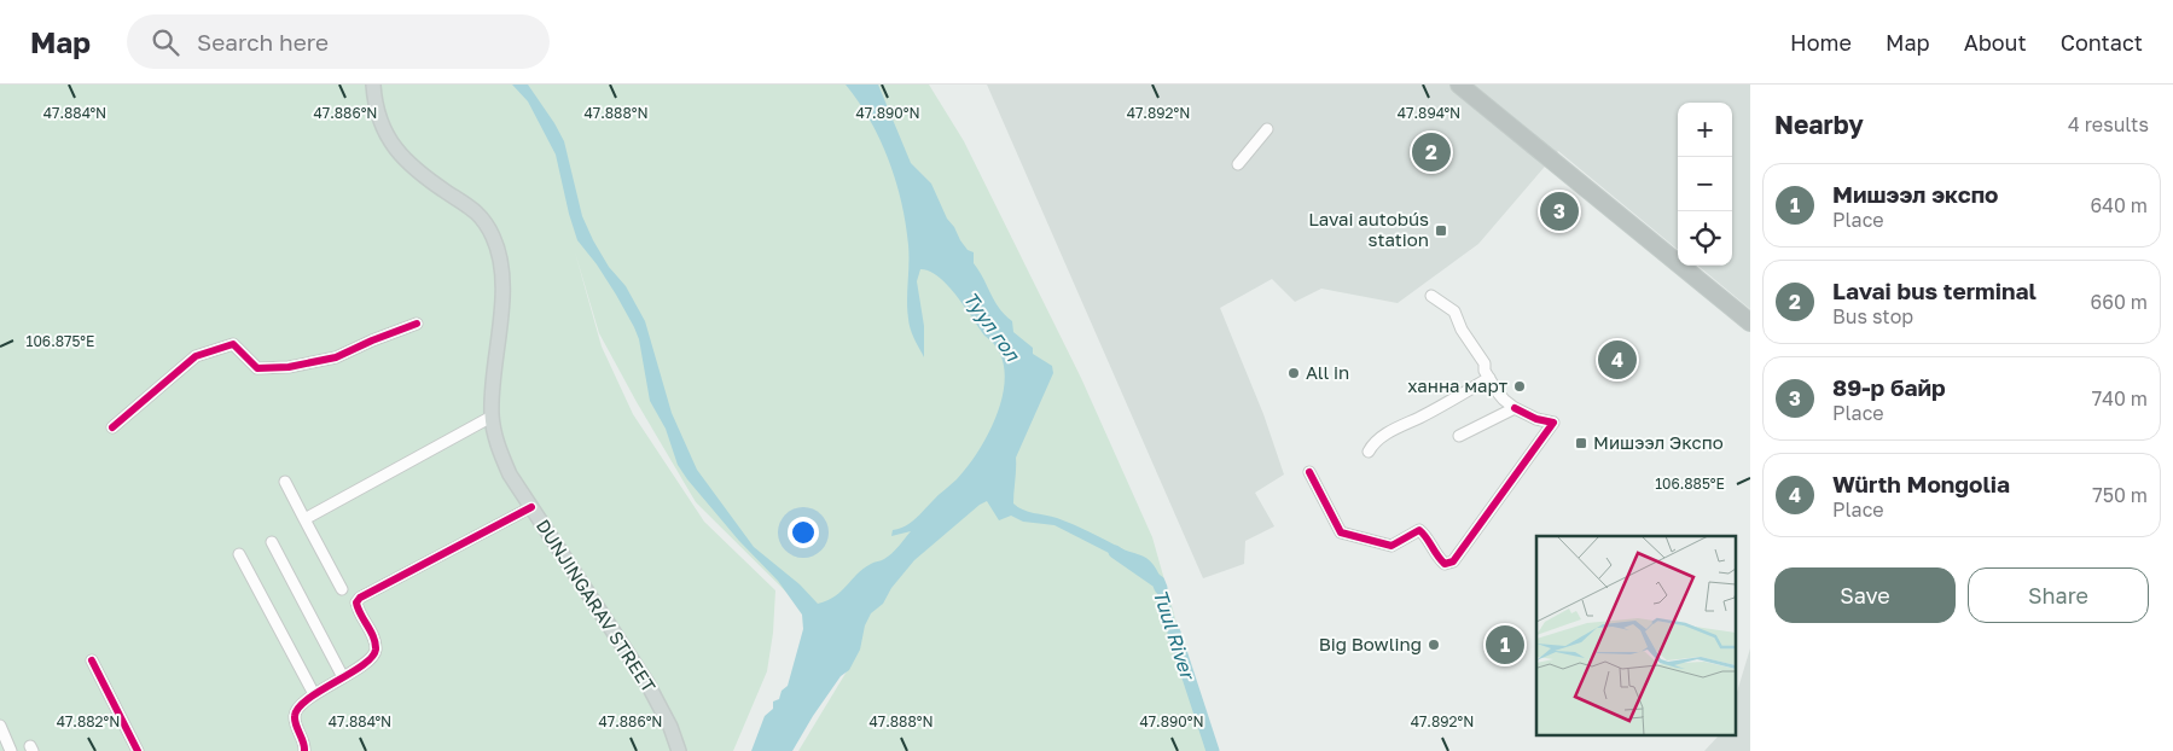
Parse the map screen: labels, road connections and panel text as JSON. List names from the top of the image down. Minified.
{"streets":{"main road":["DUNJINGARAV STREET"]},"water":["Туул гол","Tuul River"],"places":{"transit":["Lavai autobús station","Мишээл Экспо"],"other":["All in","ханна март","Big Bowling"]},"page":{"header":"Map","search":"Search here","nav":["Home","Map","About","Contact"],"heading":["Nearby","4 results"],"map_buttons":["+","−"],"pins":["2","3","4","1"],"list":[{"mark":"1","name":"Мишээл экспо","note":"Place","value":"640 m"},{"mark":"2","name":"Lavai bus terminal","note":"Bus stop","value":"660 m"},{"mark":"3","name":"89-р байр","note":"Place","value":"740 m"},{"mark":"4","name":"Würth Mongolia","note":"Place","value":"750 m"}],"buttons":["Save","Share"]},"coordinates":["47.886°N","47.890°N","47.894°N","47.884°N","47.888°N","47.892°N","106.875°E","106.885°E","47.882°N"]}
